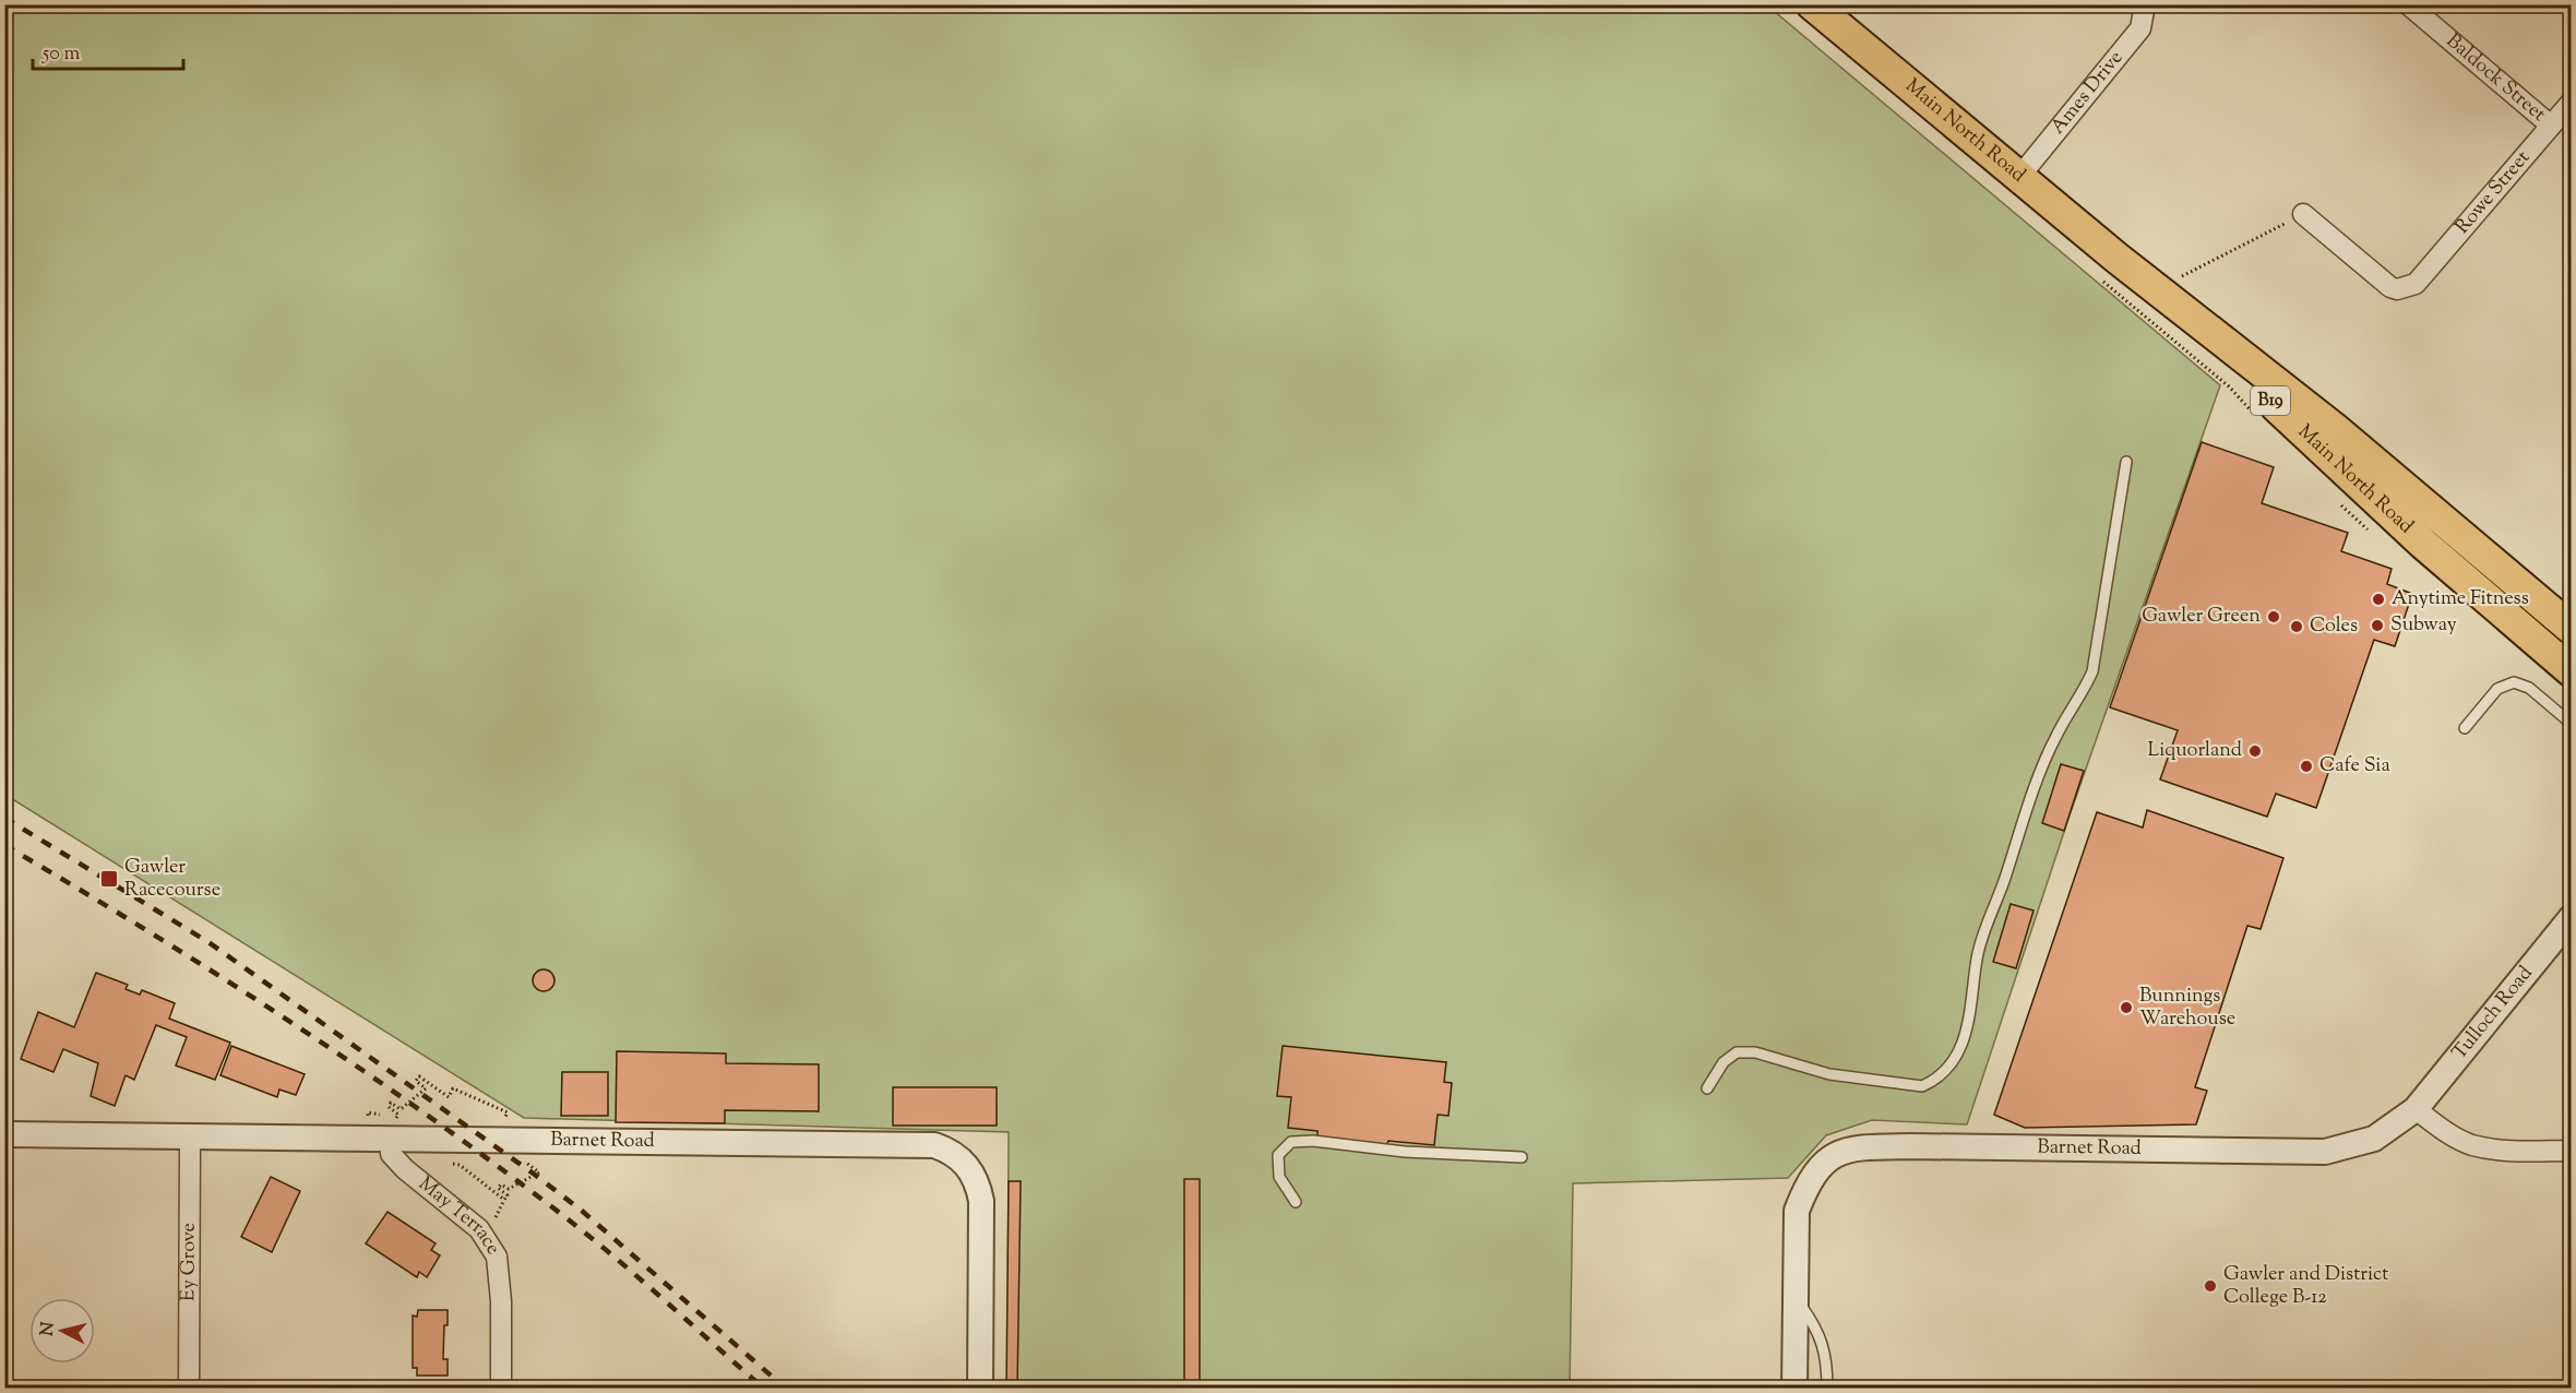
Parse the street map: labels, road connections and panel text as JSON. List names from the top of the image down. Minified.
{"streets":{"main road":["Main North Road","B19"],"street":["Baldock Street","Ames Drive","Rowe Street","Tulloch Road","Barnet Road","May Terrace","Ey Grove"]},"crossings":[["Baldock Street","Rowe Street"],["Ames Drive","Main North Road"],["Tulloch Road","Barnet Road"],["Barnet Road","May Terrace"],["Barnet Road","Ey Grove"]],"places":{"other":["Anytime Fitness","Gawler Green","Subway","Coles","Liquorland","Cafe Sia","Bunnings Warehouse","Gawler and District College B-12"],"transit":["Gawler Racecourse"]},"scale_bar":"50 m","north":"left"}
